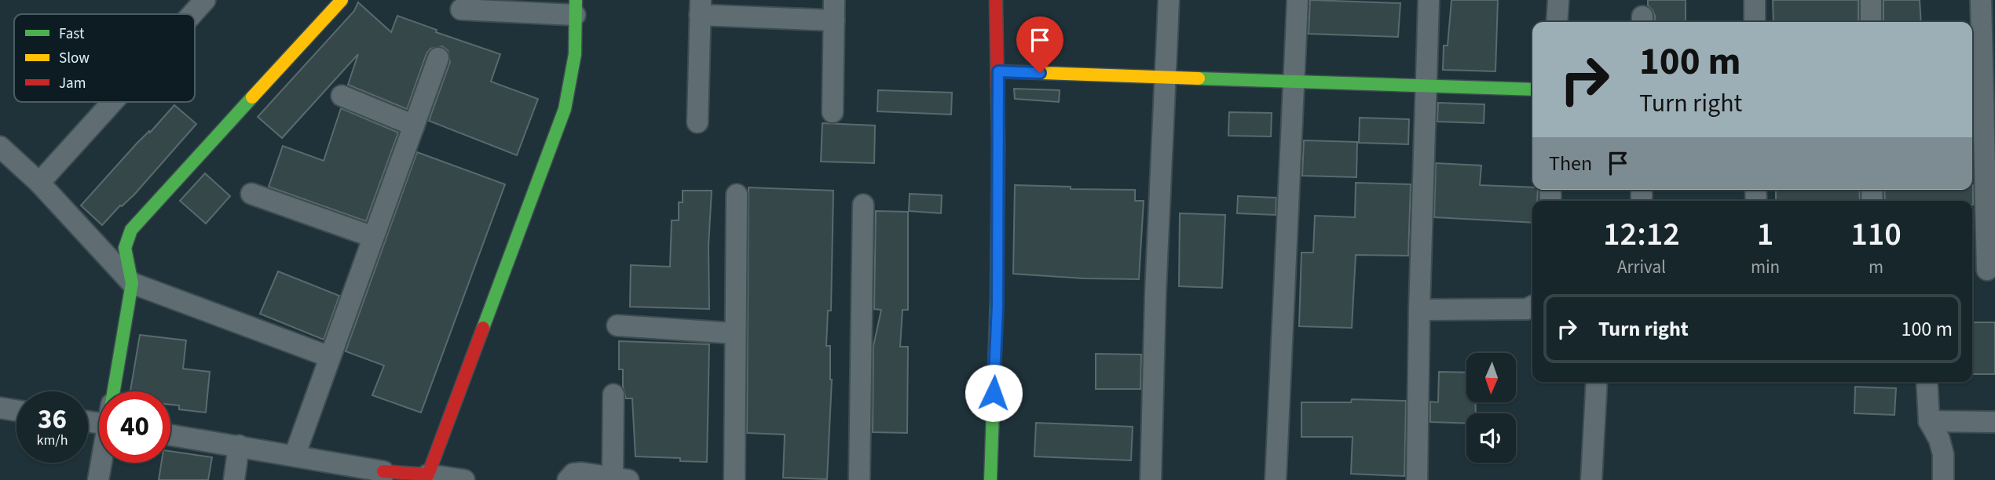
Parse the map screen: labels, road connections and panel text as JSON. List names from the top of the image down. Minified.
{"legend":["Fast","Slow","Jam"],"north":"bottom","page":{"turn":["100 m","Turn right"],"then":"Then","eta":["12:12","Arrival","1","min","110","m"],"list":[{"name":"Turn right","value":"100 m"}],"speed":"36 km/h","limit":"40"}}
